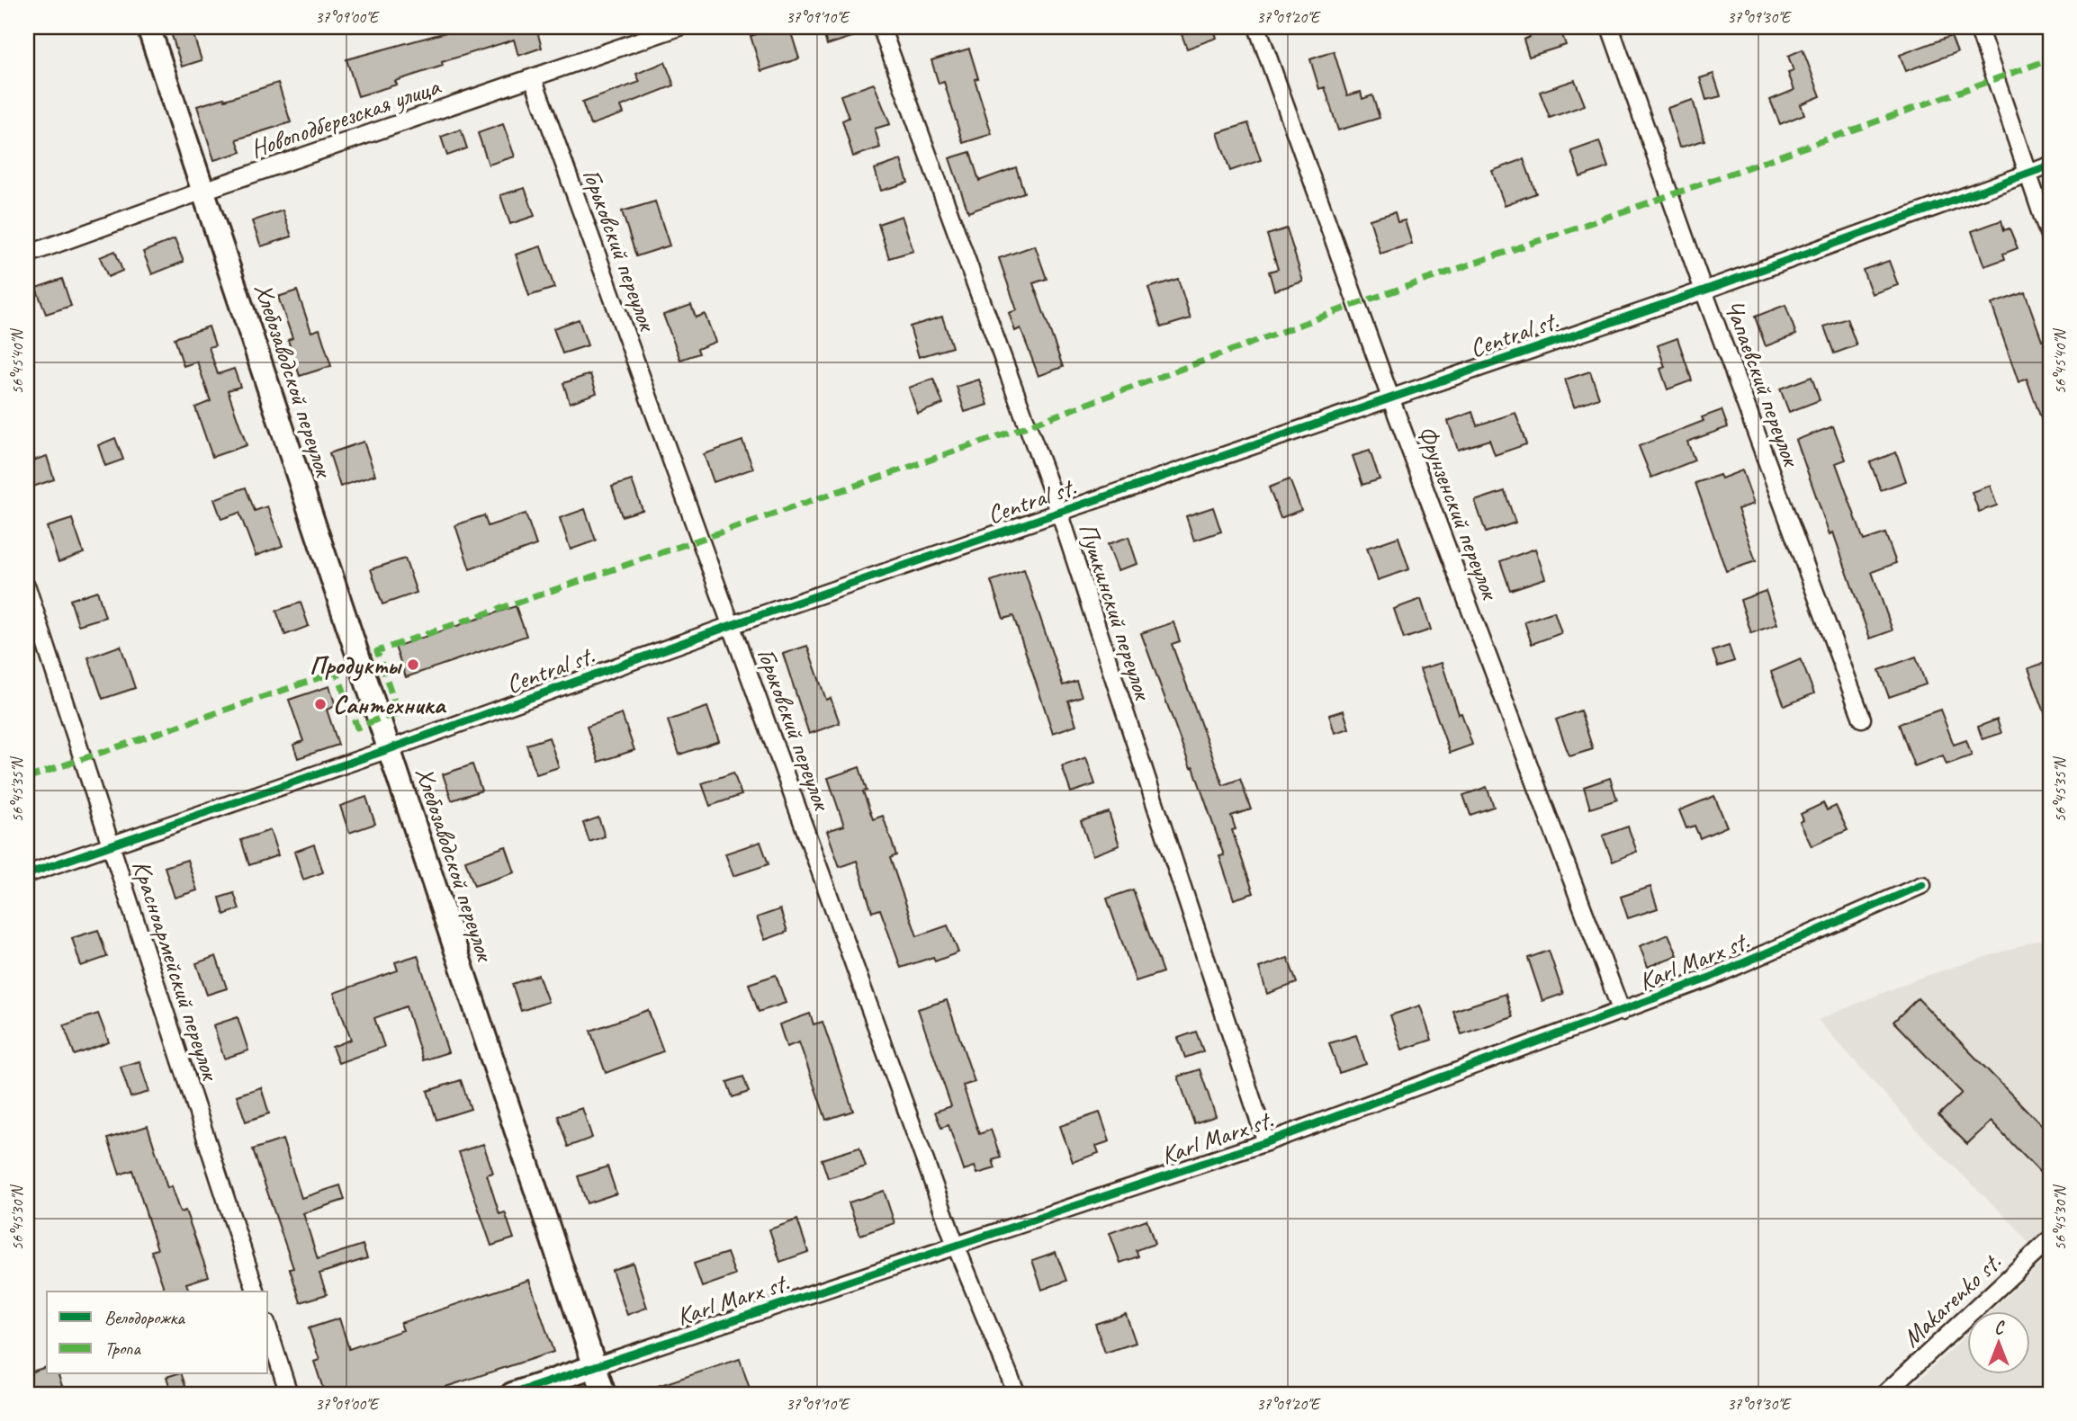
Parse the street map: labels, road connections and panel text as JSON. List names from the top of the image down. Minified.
{"streets":{"street":["Новоподберезская улица","Горьковский переулок","Central st.","Хлебозаводской переулок","Чапаевский переулок","Фрунзенский переулок","Пушкинский переулок","Karl Marx st.","Красноармейский переулок","Makarenko st."]},"crossings":[["Новоподберезская улица","Горьковский переулок"],["Новоподберезская улица","Хлебозаводской переулок"],["Горьковский переулок","Central st."],["Горьковский переулок","Karl Marx st."],["Central st.","Хлебозаводской переулок"],["Central st.","Чапаевский переулок"],["Central st.","Фрунзенский переулок"],["Central st.","Пушкинский переулок"],["Central st.","Красноармейский переулок"],["Хлебозаводской переулок","Karl Marx st."],["Фрунзенский переулок","Karl Marx st."],["Пушкинский переулок","Karl Marx st."]],"places":["Продукты","Сантехника"],"legend":["Велодорожка","Тропа"],"north":"top","coordinates":["37°09'00\"E","37°09'10\"E","37°09'20\"E","37°09'30\"E","56°45'40\"N","56°45'35\"N","56°45'30\"N"]}
